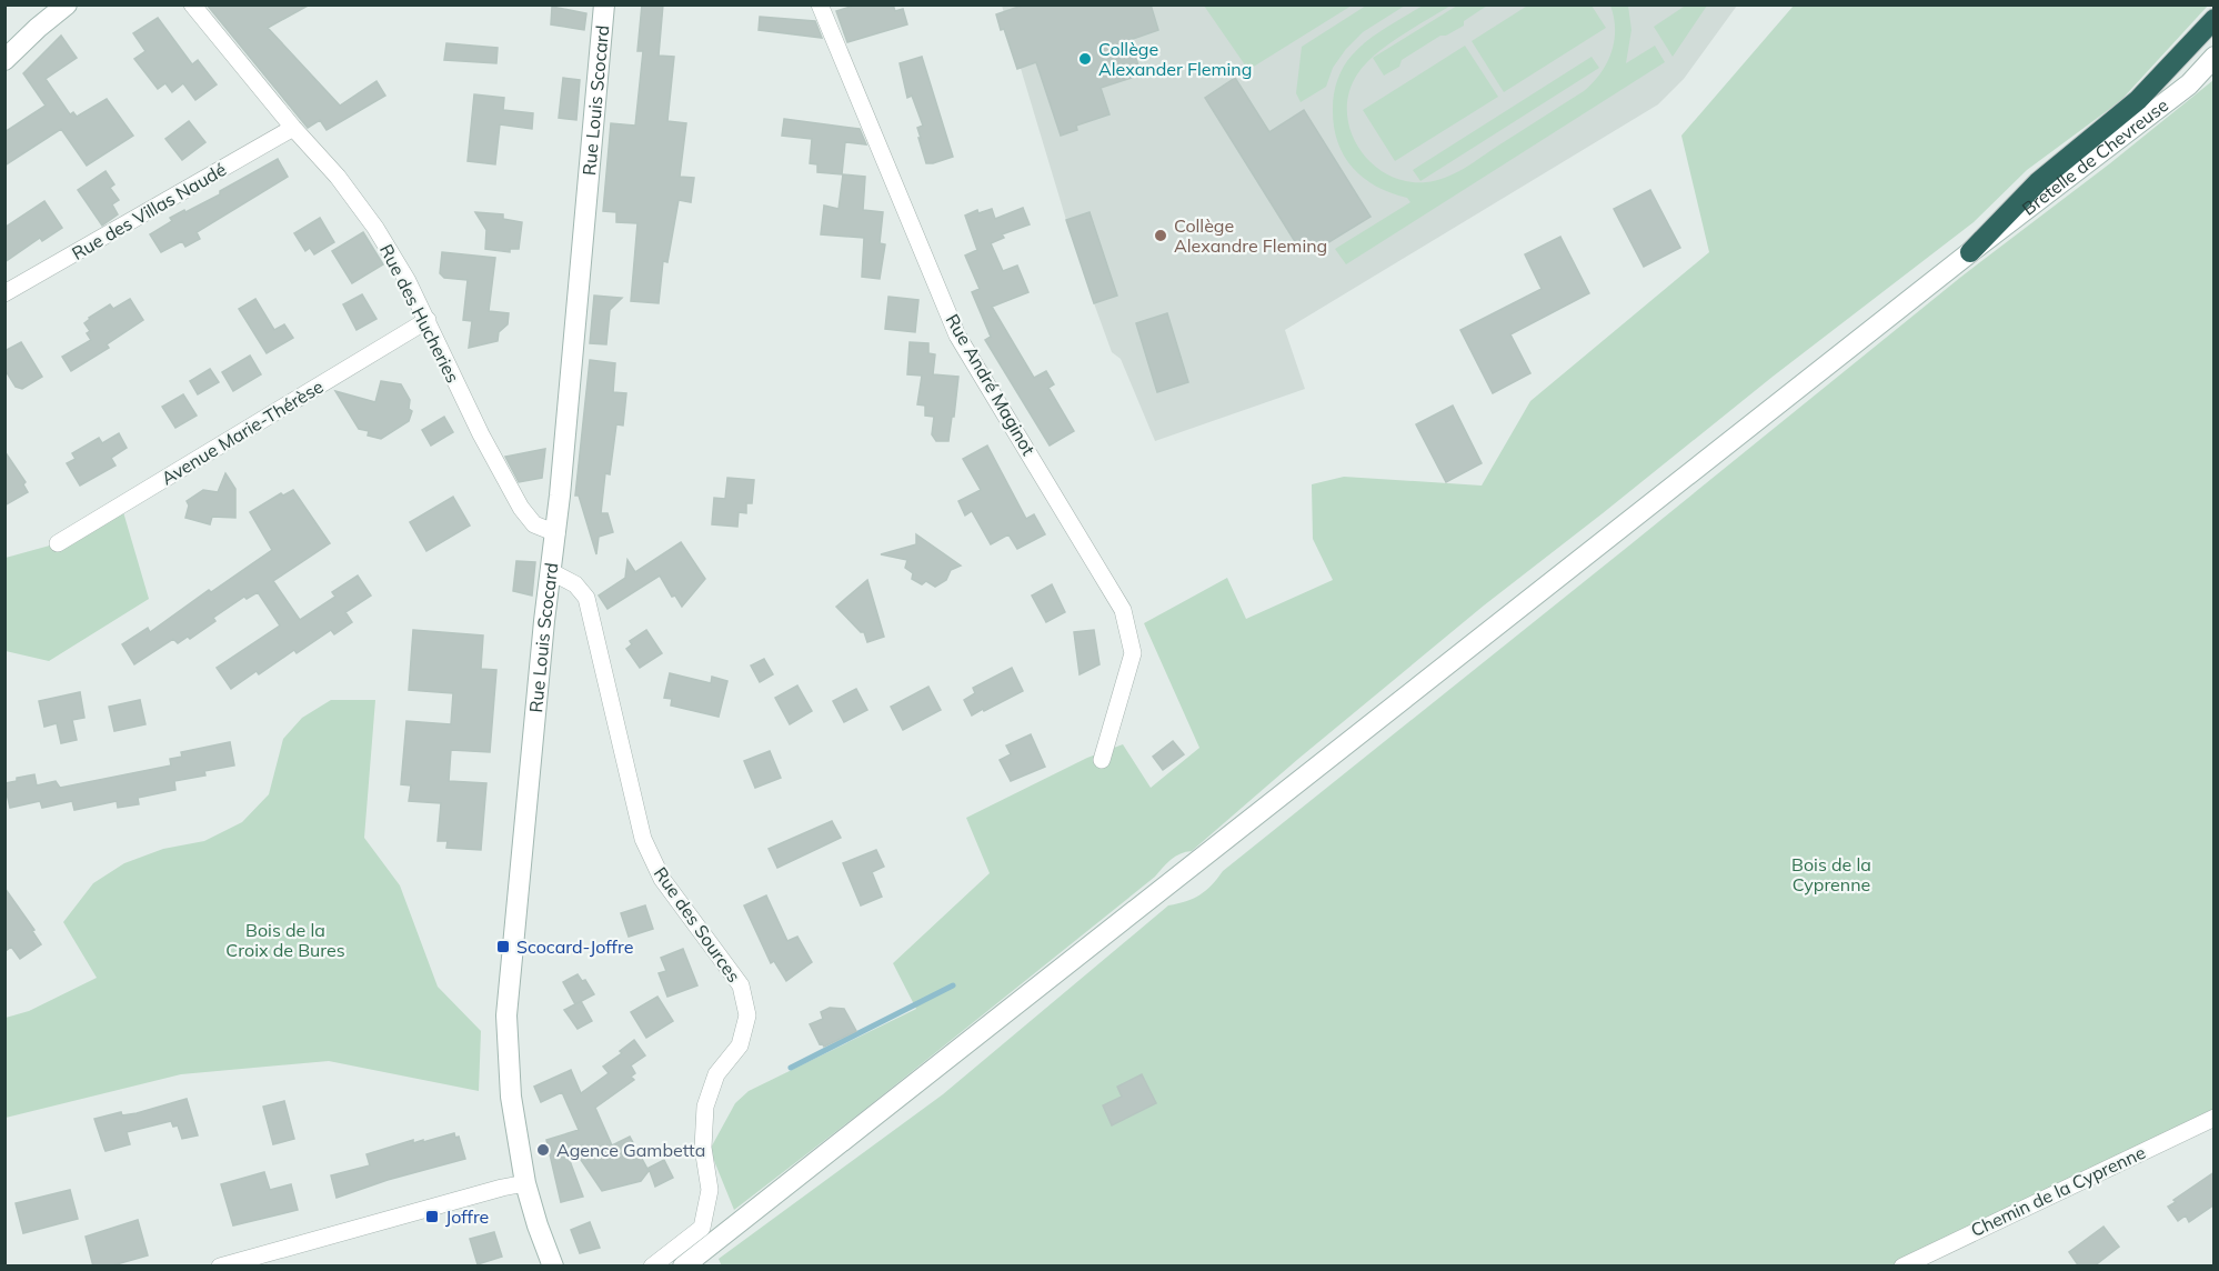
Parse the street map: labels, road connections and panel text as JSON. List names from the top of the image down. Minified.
{"streets":{"main road":["Rue Louis Scocard","Bretelle de Chevreuse"],"street":["Rue des Villas Naudé","Rue des Hucheries","Rue André Maginot","Avenue Marie-Thérèse","Rue des Sources","Chemin de la Cyprenne"]},"crossings":[["Rue Louis Scocard","Rue des Hucheries"],["Rue Louis Scocard","Rue des Sources"],["Rue des Villas Naudé","Rue des Hucheries"],["Rue des Hucheries","Avenue Marie-Thérèse"]],"parks":["Bois de la Cyprenne","Bois de la Croix de Bures"],"places":{"other":["Collège Alexander Fleming","Collège Alexandre Fleming","Agence Gambetta"],"transit":["Scocard-Joffre","Joffre"]}}
